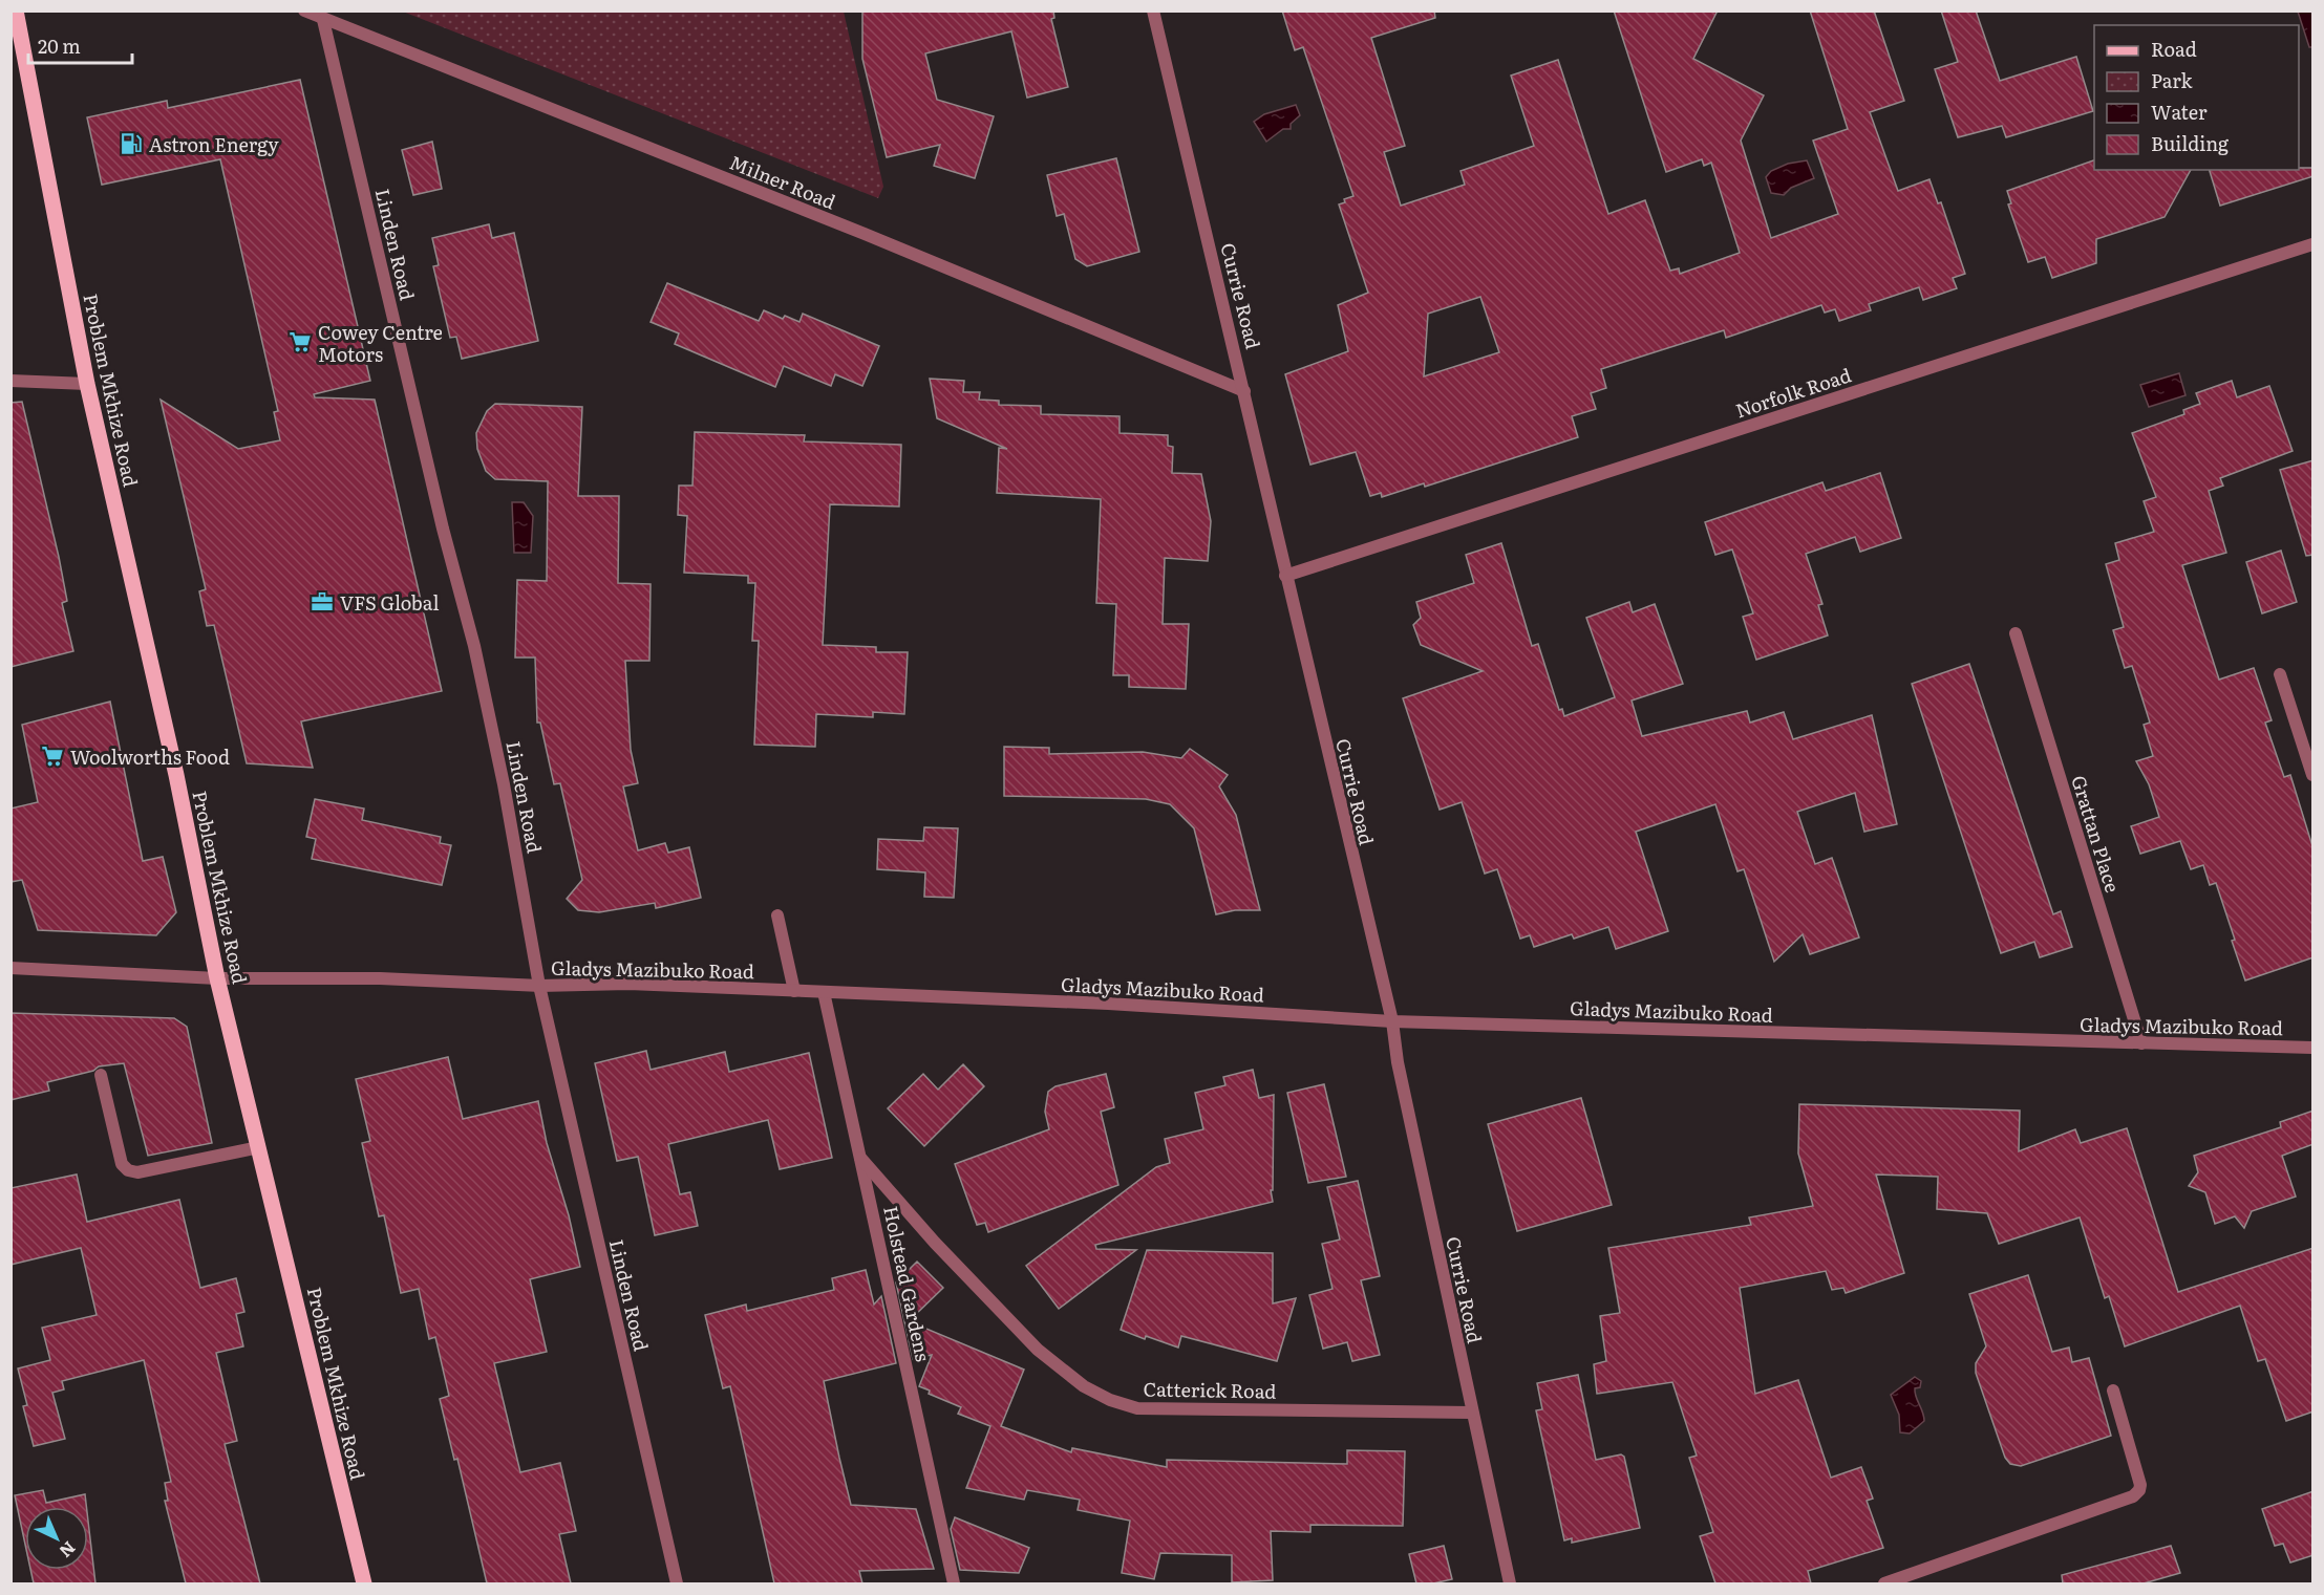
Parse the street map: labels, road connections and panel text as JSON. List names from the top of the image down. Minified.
{"streets":{"main road":["Problem Mkhize Road"],"street":["Milner Road","Linden Road","Currie Road","Norfolk Road","Grattan Place","Gladys Mazibuko Road","Holstead Gardens","Catterick Road"]},"crossings":[["Milner Road","Linden Road"],["Milner Road","Currie Road"],["Linden Road","Gladys Mazibuko Road"],["Currie Road","Norfolk Road"],["Currie Road","Gladys Mazibuko Road"],["Currie Road","Catterick Road"],["Problem Mkhize Road","Gladys Mazibuko Road"],["Grattan Place","Gladys Mazibuko Road"],["Gladys Mazibuko Road","Holstead Gardens"],["Holstead Gardens","Catterick Road"]],"places":{"fuel station":["Astron Energy"],"supermarket":["Cowey Centre Motors","Woolworths Food"],"office":["VFS Global"]},"legend":["Road","Park","Water","Building"],"scale_bar":"20 m","north":"bottom right"}
